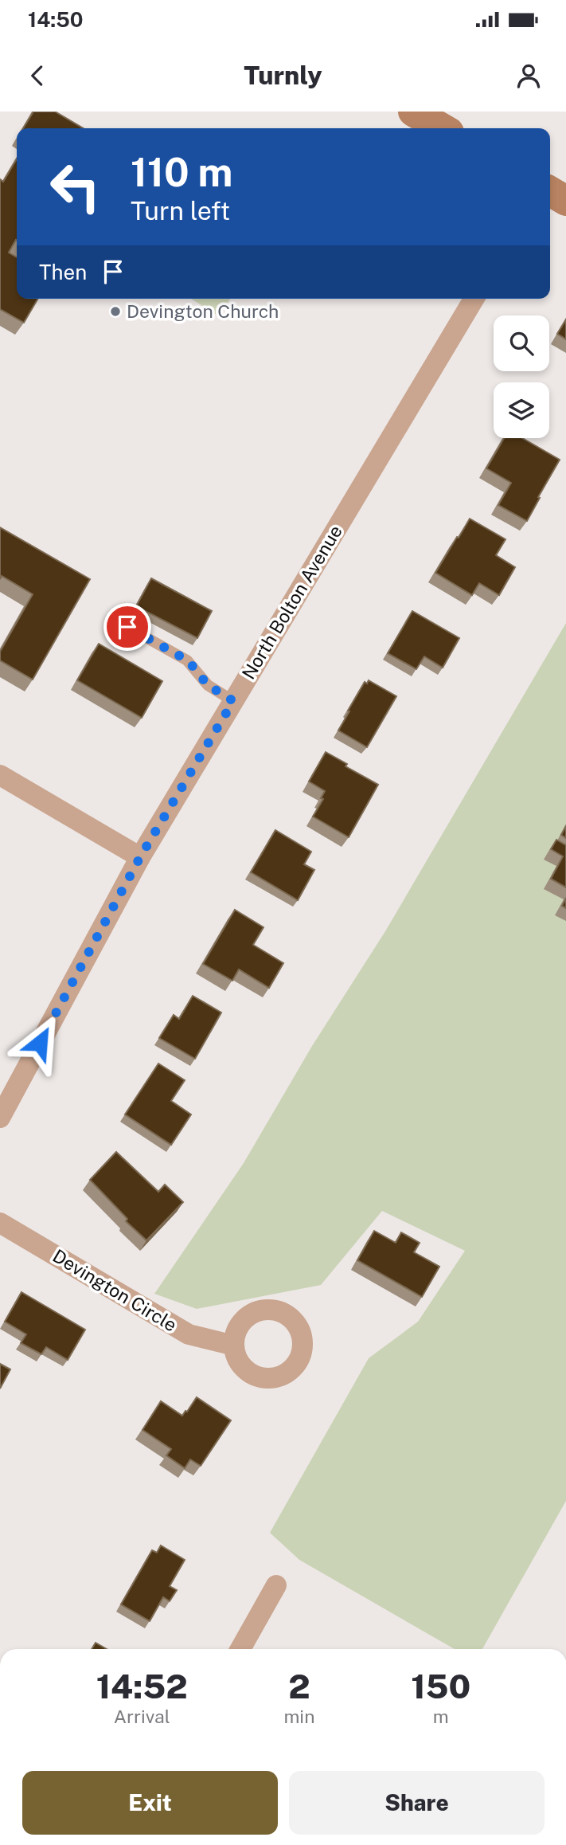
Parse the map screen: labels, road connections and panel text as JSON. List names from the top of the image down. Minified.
{"streets":{"street":["North Bolton Avenue","Devington Circle"]},"places":["Devington Church"],"page":{"status":"14:50","header":"Turnly","turn":["110 m","Turn left"],"then":"Then","eta":["14:52","Arrival","2","min","150","m"],"buttons":["Exit","Share"]}}
